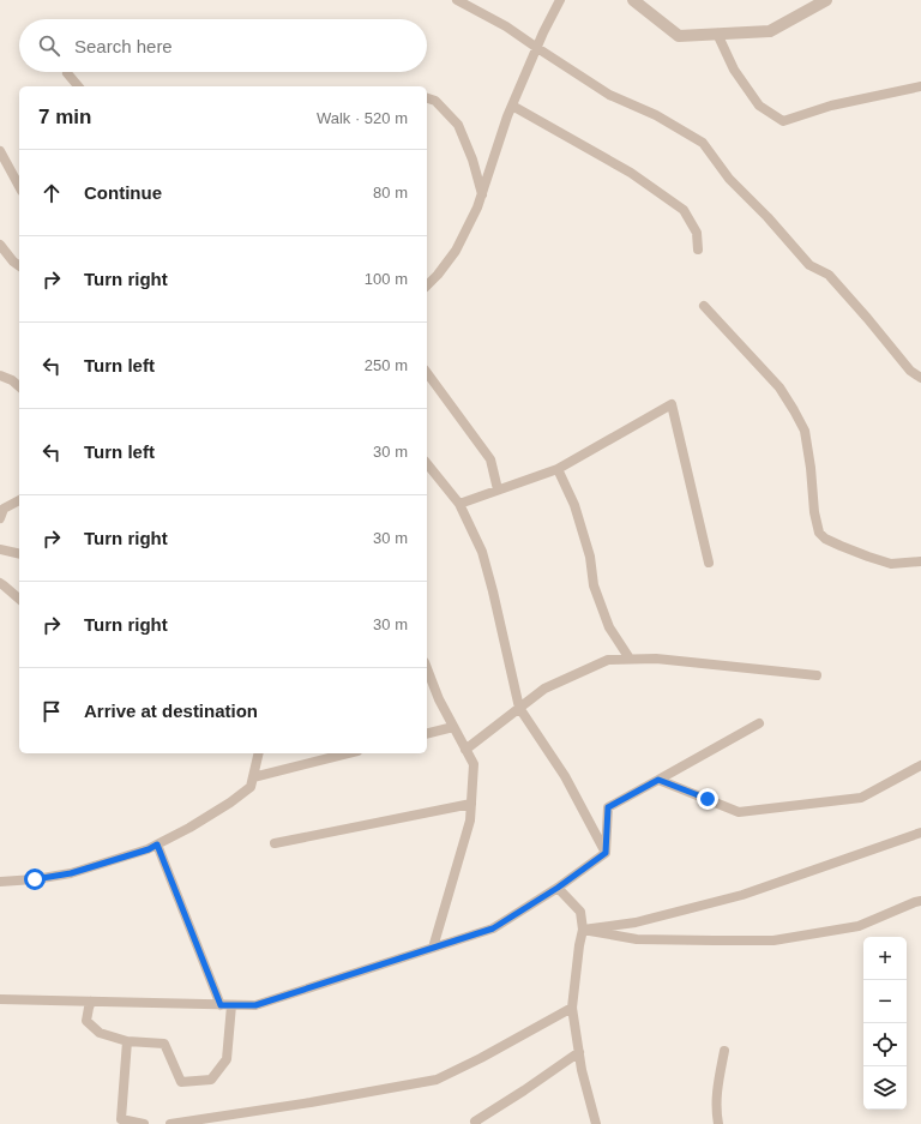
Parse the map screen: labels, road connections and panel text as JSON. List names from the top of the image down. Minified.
{"page":{"search":"Search here","heading":["7 min","Walk · 520 m"],"list":[["Continue","80 m"],["Turn right","100 m"],["Turn left","250 m"],["Turn left","30 m"],["Turn right","30 m"],["Turn right","30 m"],"Arrive at destination"],"map_buttons":["+","−"]}}
